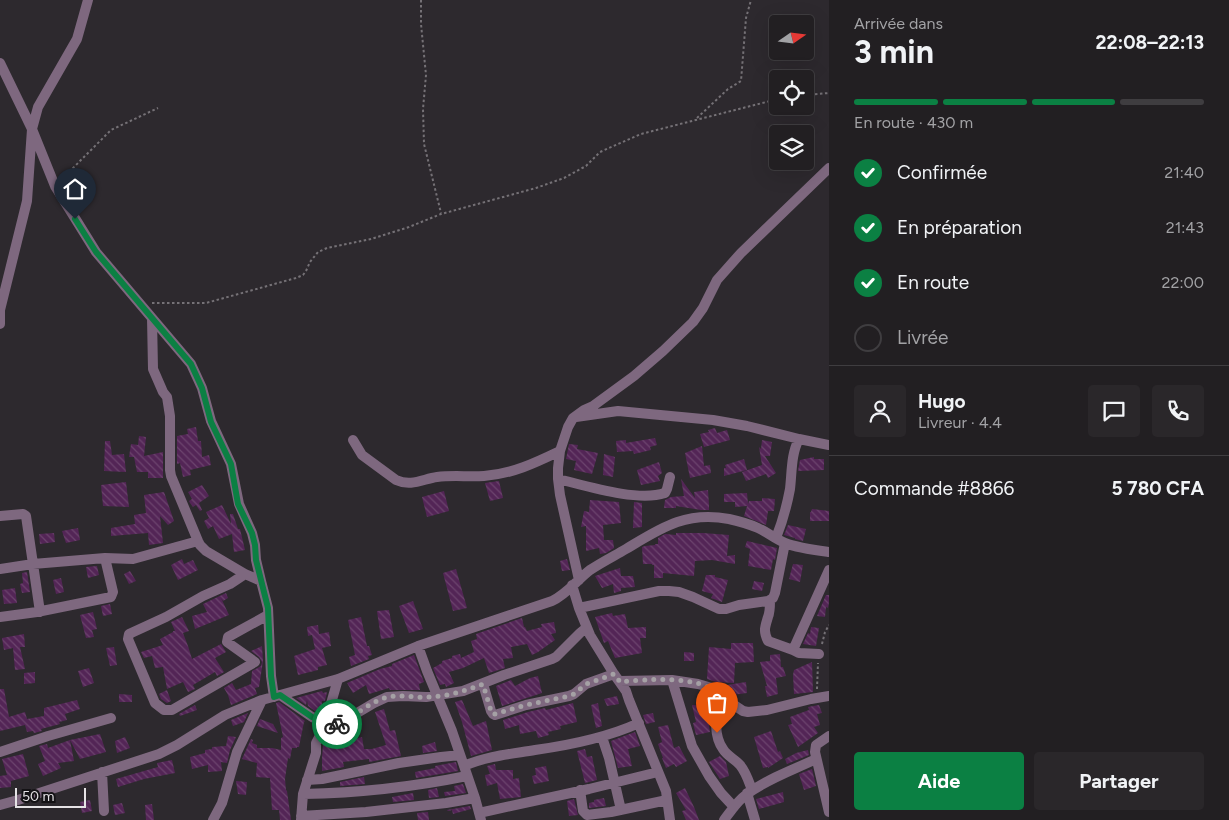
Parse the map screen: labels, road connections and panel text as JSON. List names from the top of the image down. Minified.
{"scale_bar":"50 m","north":"right","page":{"heading":["3 min","Arrivée dans","22:08–22:13"],"panel":["Hugo","Livreur · 4.4","Commande #8866","5 780 CFA"],"bar":"En route · 430 m","list":[["Confirmée","21:40"],["En préparation","21:43"],["En route","22:00"],"Livrée"],"buttons":["Aide","Partager"],"scale":"50 m"}}
